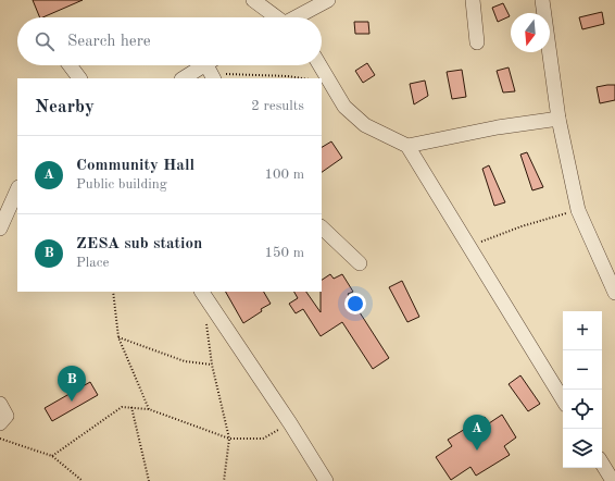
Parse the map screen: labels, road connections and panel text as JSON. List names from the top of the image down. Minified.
{"north":"bottom","page":{"search":"Search here","heading":["Nearby","2 results"],"list":[{"mark":"A","name":"Community Hall","note":"Public building","value":"100 m"},{"mark":"B","name":"ZESA sub station","note":"Place","value":"150 m"}],"map_buttons":["+","−"],"pins":["B","A"]}}
